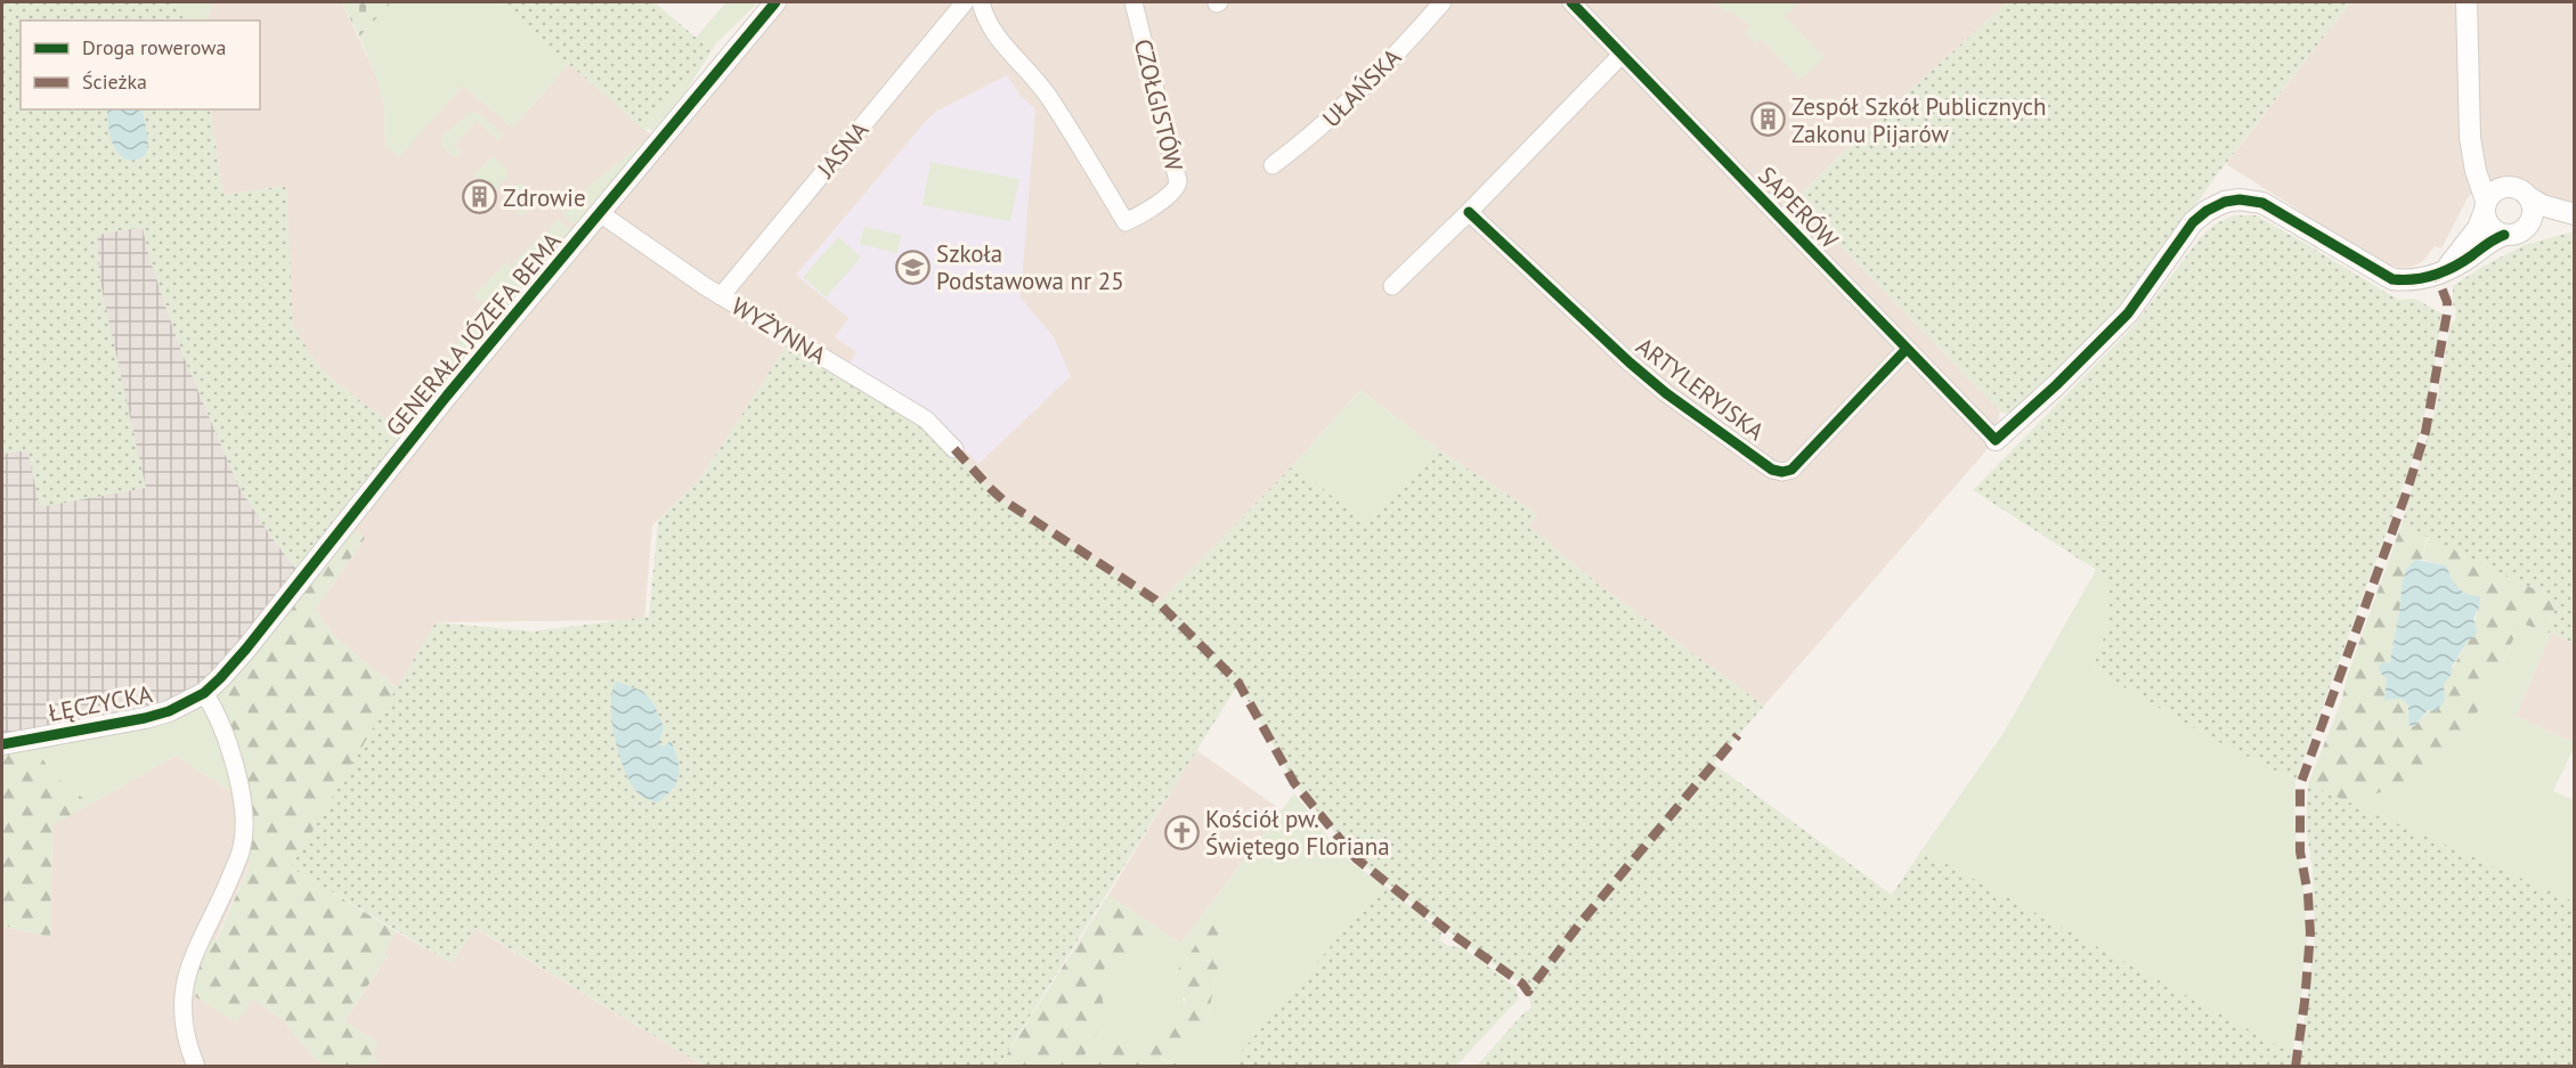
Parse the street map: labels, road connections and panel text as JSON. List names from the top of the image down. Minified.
{"streets":{"street":["UŁAŃSKA","CZOŁGISTÓW","JASNA","SAPERÓW","WYŻYNNA","GENERAŁA JÓZEFA BEMA","ARTYLERYJSKA","ŁĘCZYCKA"]},"crossings":[["JASNA","WYŻYNNA"],["SAPERÓW","ARTYLERYJSKA"],["WYŻYNNA","GENERAŁA JÓZEFA BEMA"],["GENERAŁA JÓZEFA BEMA","ŁĘCZYCKA"]],"places":{"building":["Zespół Szkół Publicznych Zakonu Pijarów","Zdrowie"],"school or university":["Szkoła Podstawowa nr 25"],"church":["Kościół pw. Świętego Floriana"]},"legend":["Droga rowerowa","Ścieżka"]}
